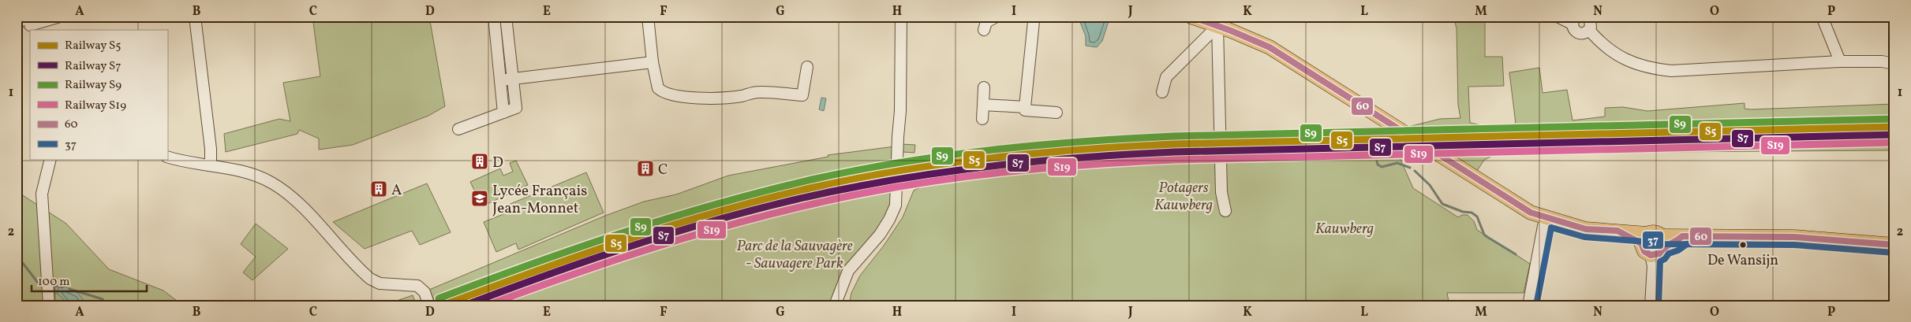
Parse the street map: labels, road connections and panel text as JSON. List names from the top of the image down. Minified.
{"parks":["Potagers Kauwberg","Kauwberg","Parc de la Sauvagère - Sauvagere Park"],"places":{"building":["D","C","A"],"school or university":["Lycée Français Jean-Monnet"],"other":["De Wansijn"]},"lines":["transit line 60","rail line S9","rail line S5","rail line S7","rail line S19","transit line 37"],"legend":["Railway S5","Railway S7","Railway S9","Railway S19","60","37"],"scale_bar":"100 m","grid":{"columns":["A","B","C","D","E","F","G","H","I","J","K","L","M","N","O","P"],"rows":["1","2"]}}
